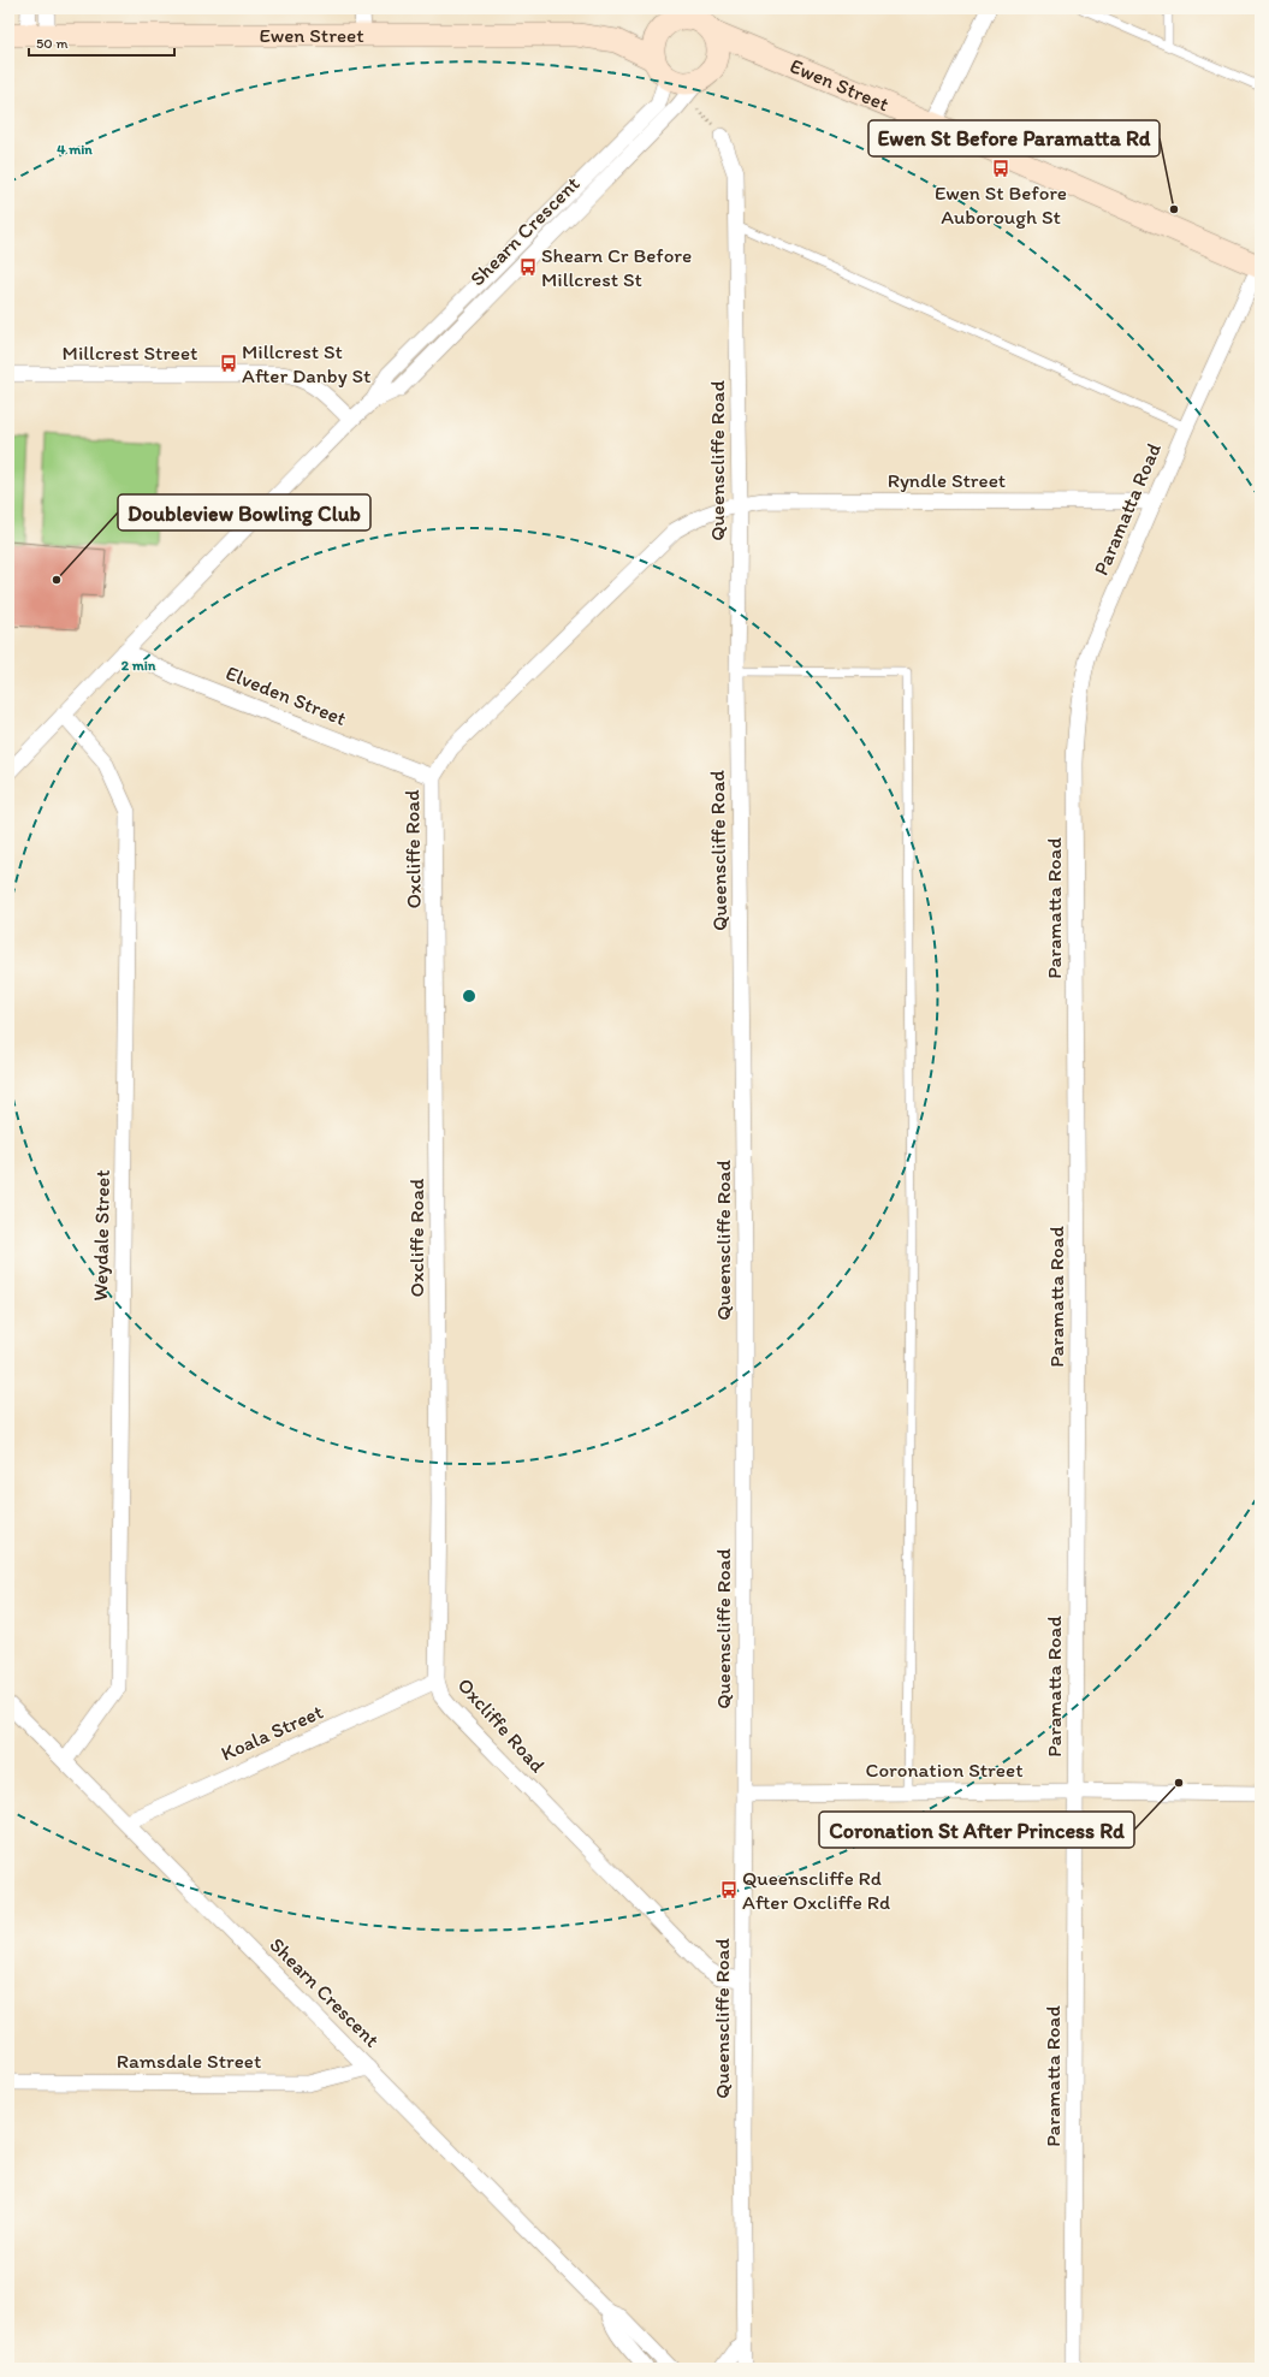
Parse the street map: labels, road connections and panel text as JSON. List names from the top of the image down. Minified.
{"streets":{"main road":["Ewen Street"],"street":["Shearn Crescent","Millcrest Street","Queenscliffe Road","Ryndle Street","Paramatta Road","Elveden Street","Oxcliffe Road","Weydale Street","Koala Street","Coronation Street","Ramsdale Street"]},"crossings":[["Ewen Street","Shearn Crescent"],["Ewen Street","Paramatta Road"],["Shearn Crescent","Millcrest Street"],["Shearn Crescent","Elveden Street"],["Shearn Crescent","Weydale Street"],["Shearn Crescent","Koala Street"],["Shearn Crescent","Ramsdale Street"],["Queenscliffe Road","Ryndle Street"],["Queenscliffe Road","Oxcliffe Road"],["Queenscliffe Road","Coronation Street"],["Ryndle Street","Paramatta Road"],["Ryndle Street","Oxcliffe Road"],["Paramatta Road","Coronation Street"],["Elveden Street","Oxcliffe Road"],["Oxcliffe Road","Koala Street"]],"places":{"bus stop":["Ewen St Before Auborough St","Shearn Cr Before Millcrest St","Millcrest St After Danby St","Queenscliffe Rd After Oxcliffe Rd"],"other":["Ewen St Before Paramatta Rd","Doubleview Bowling Club","Coronation St After Princess Rd"]},"scale_bar":"50 m","rings":["4 min","2 min"]}
